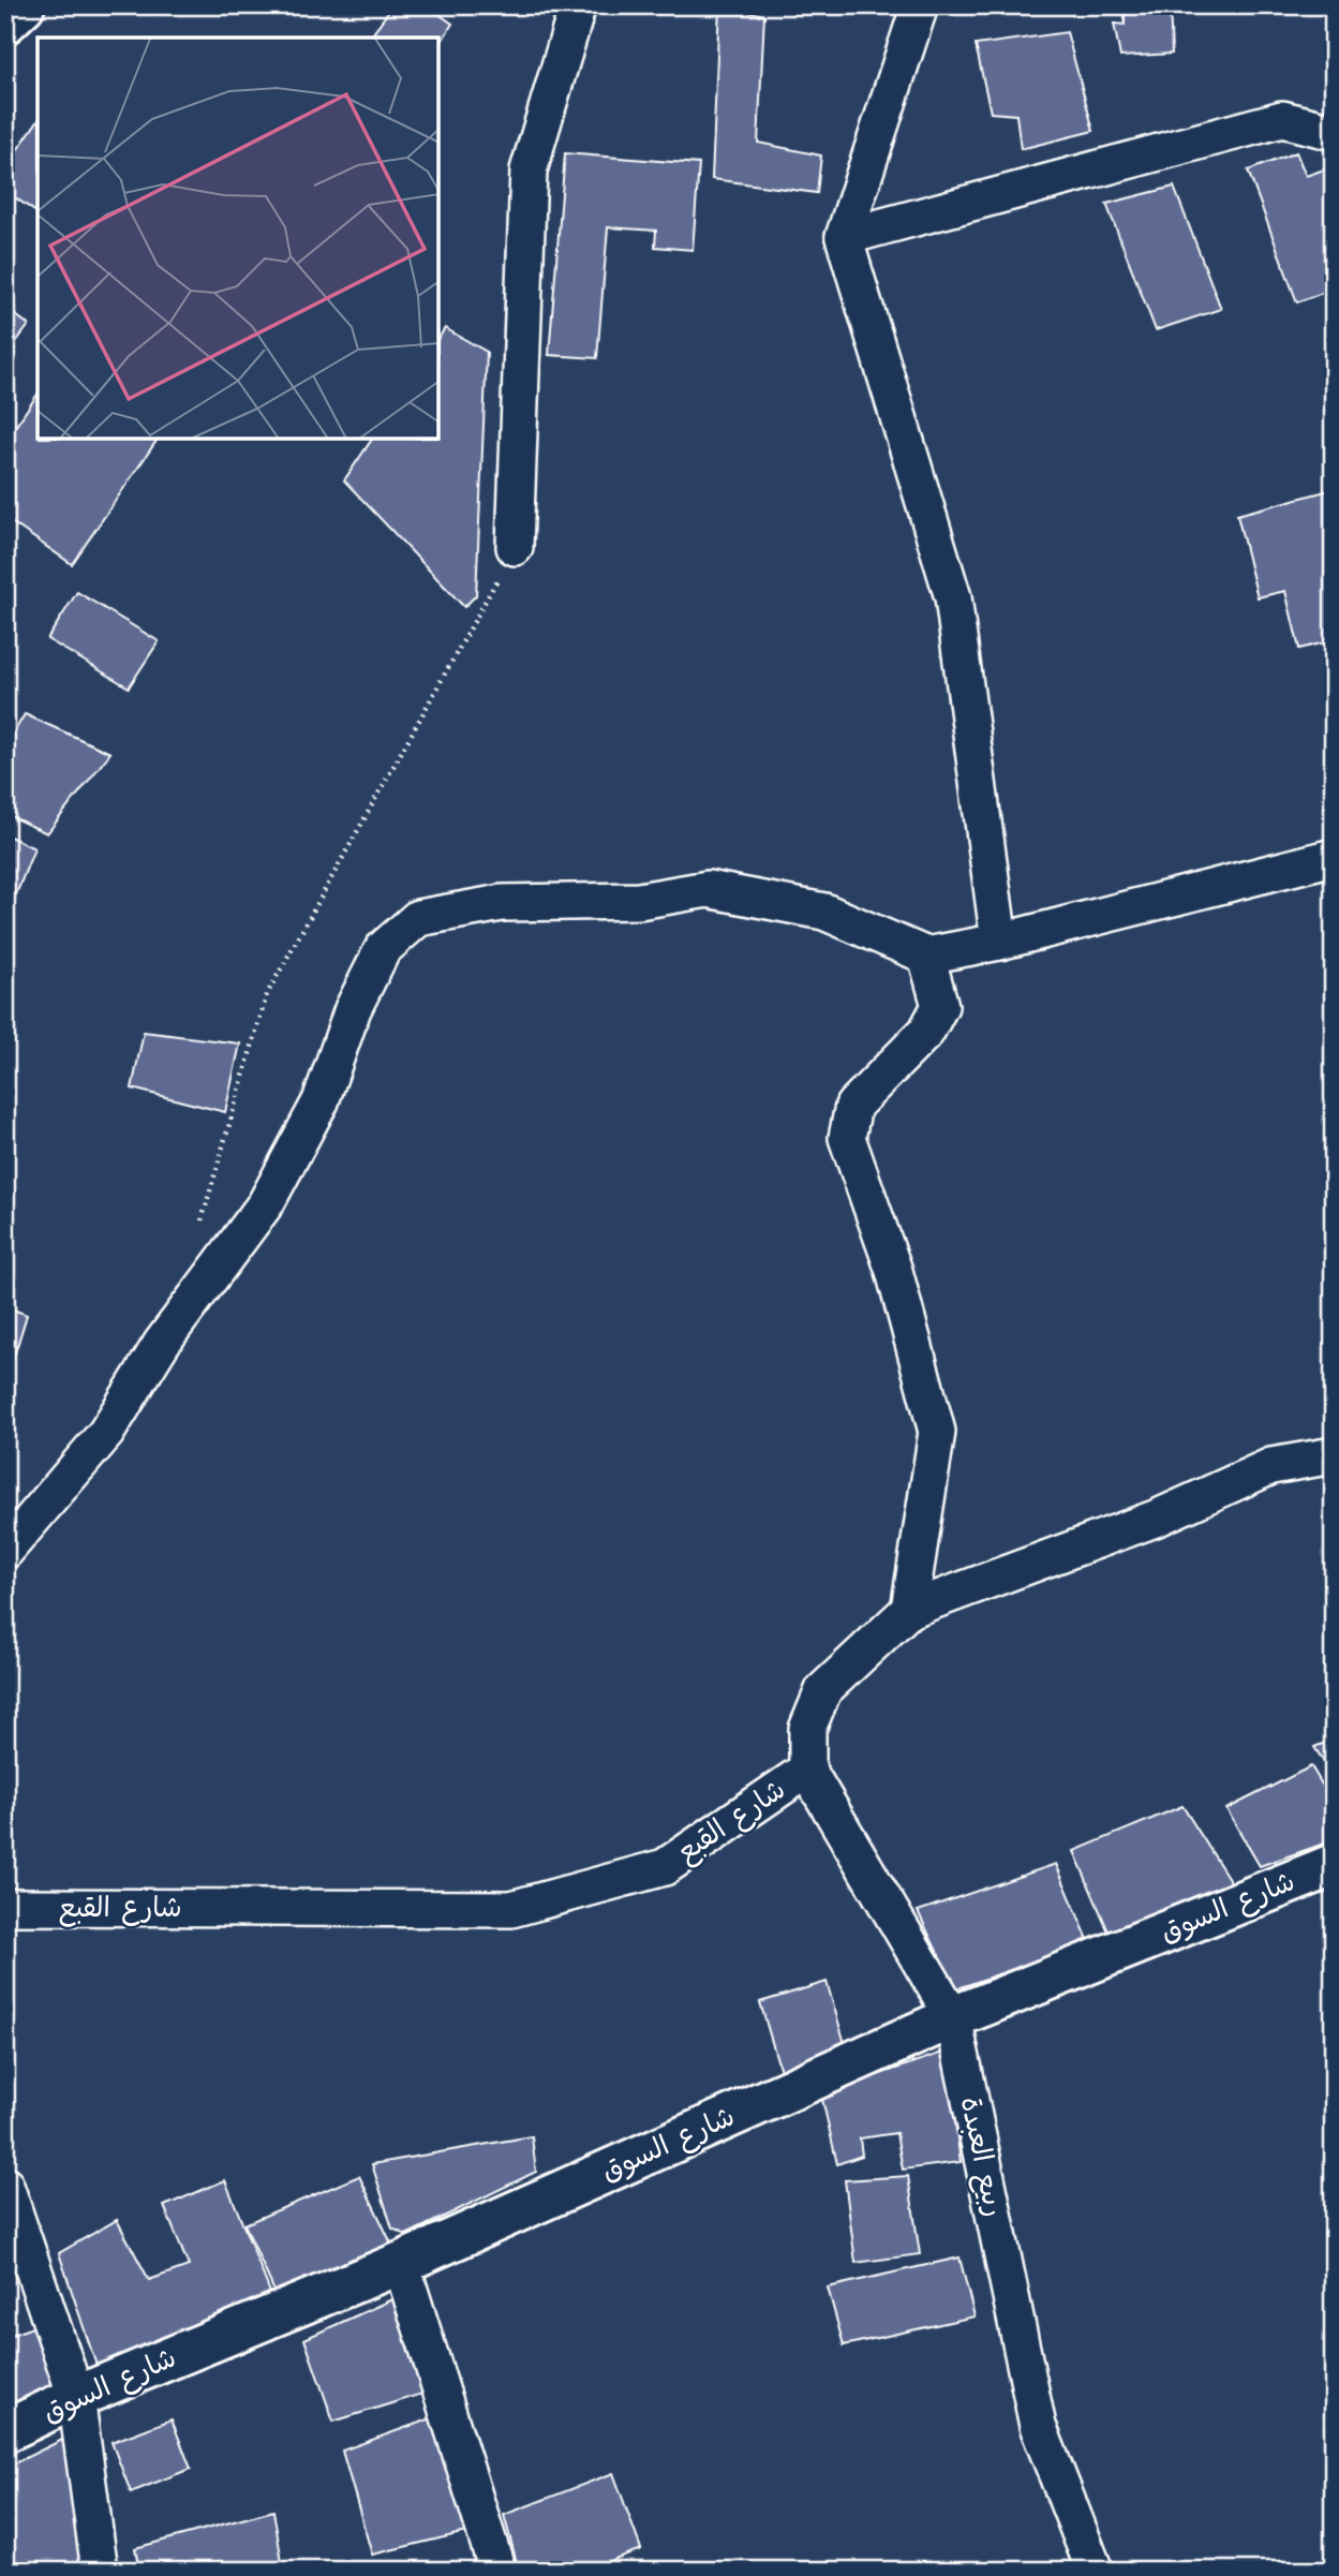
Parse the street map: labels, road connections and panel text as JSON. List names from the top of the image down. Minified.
{"streets":{"street":["شارع القبع","شارع السوق","ربيع العبدة"]},"crossings":[["شارع القبع","ربيع العبدة"],["شارع السوق","ربيع العبدة"]]}
